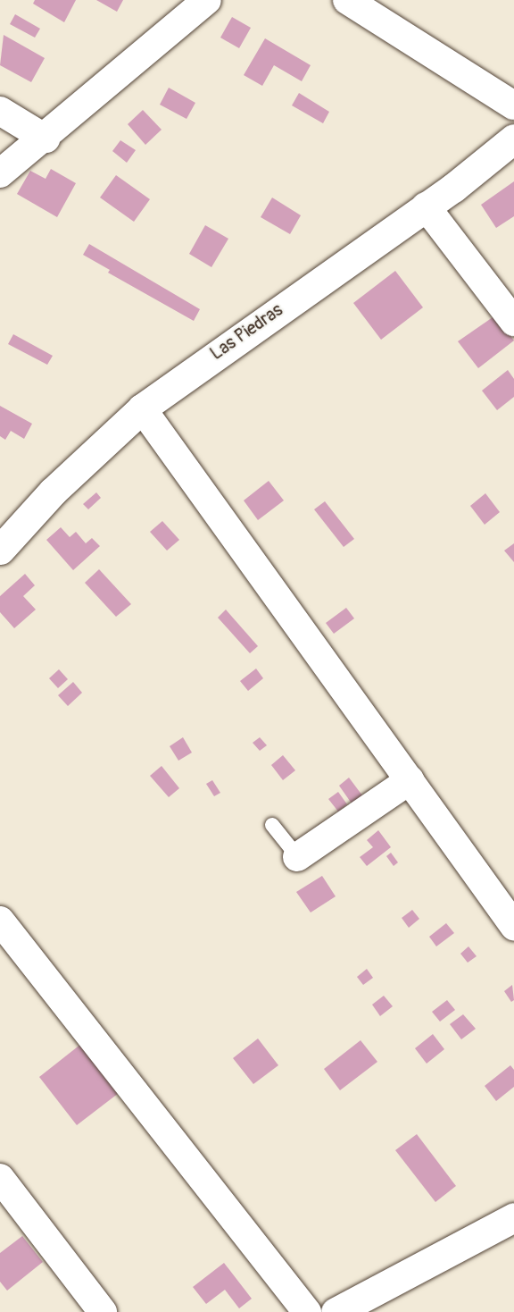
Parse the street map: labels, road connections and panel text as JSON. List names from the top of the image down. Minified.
{"streets":{"street":["Las Piedras"]}}
